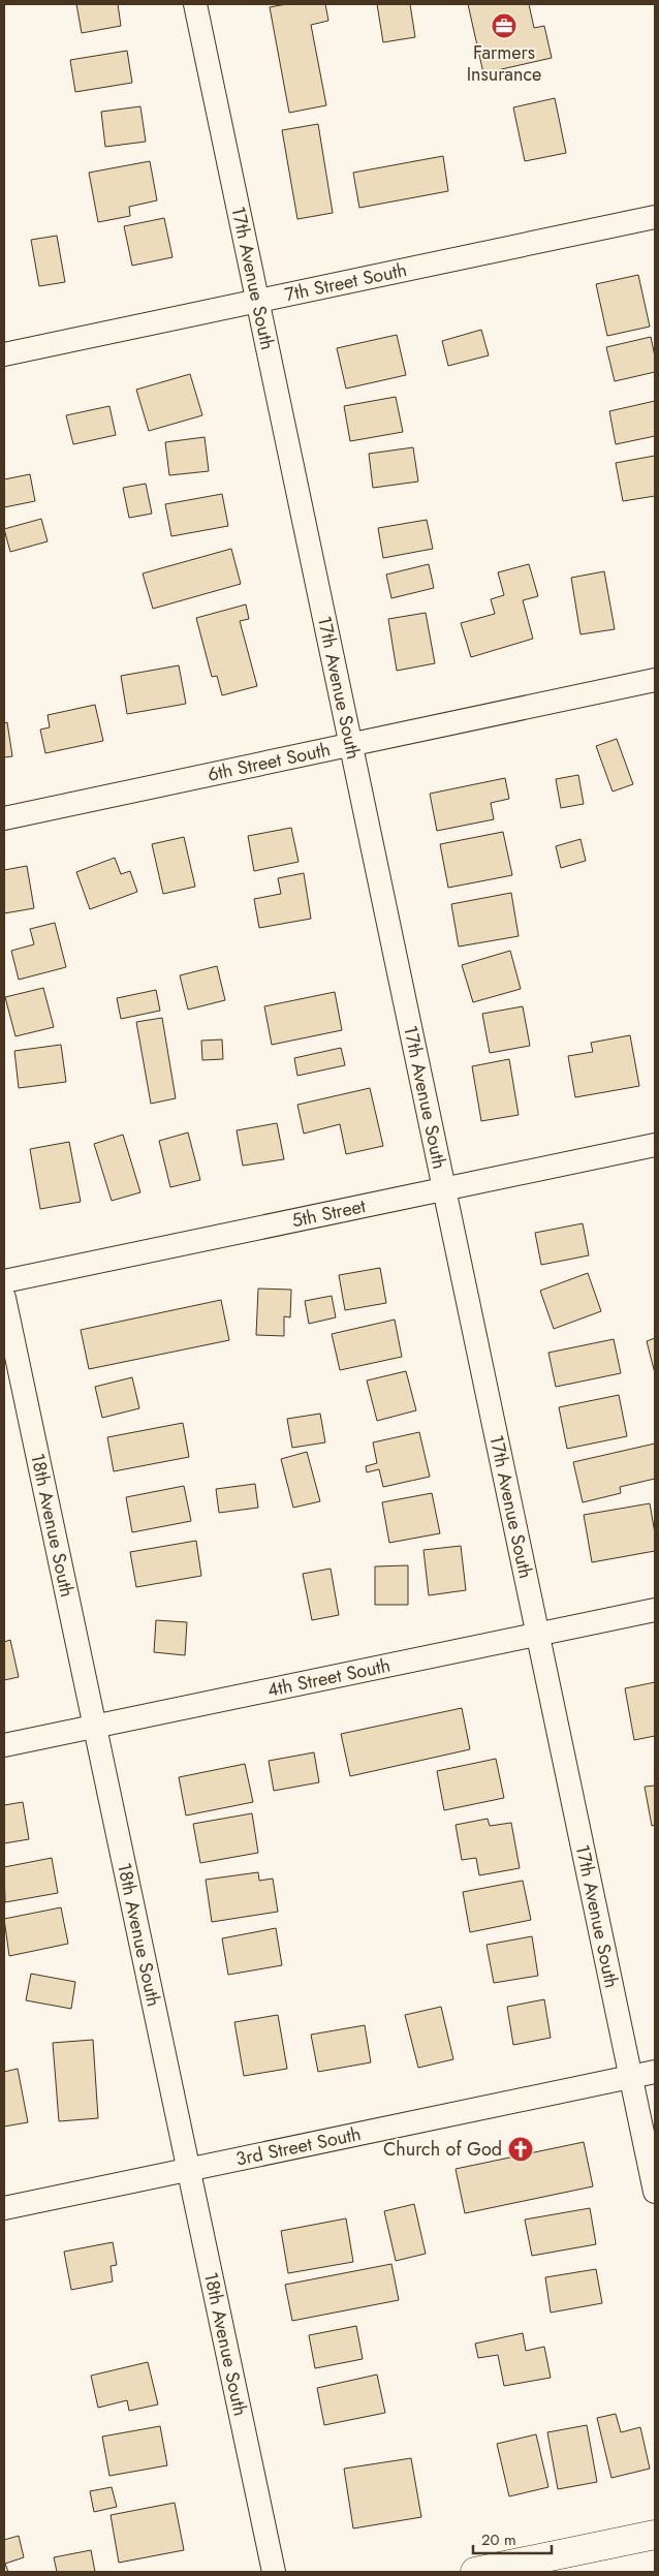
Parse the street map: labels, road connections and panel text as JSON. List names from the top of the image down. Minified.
{"streets":{"street":["17th Avenue South","7th Street South","6th Street South","5th Street","18th Avenue South","4th Street South","3rd Street South"]},"crossings":[["17th Avenue South","7th Street South"],["17th Avenue South","6th Street South"],["17th Avenue South","5th Street"],["17th Avenue South","4th Street South"],["17th Avenue South","3rd Street South"],["18th Avenue South","4th Street South"],["18th Avenue South","3rd Street South"]],"places":{"office":["Farmers Insurance"],"church":["Church of God"]},"scale_bar":"20 m"}
